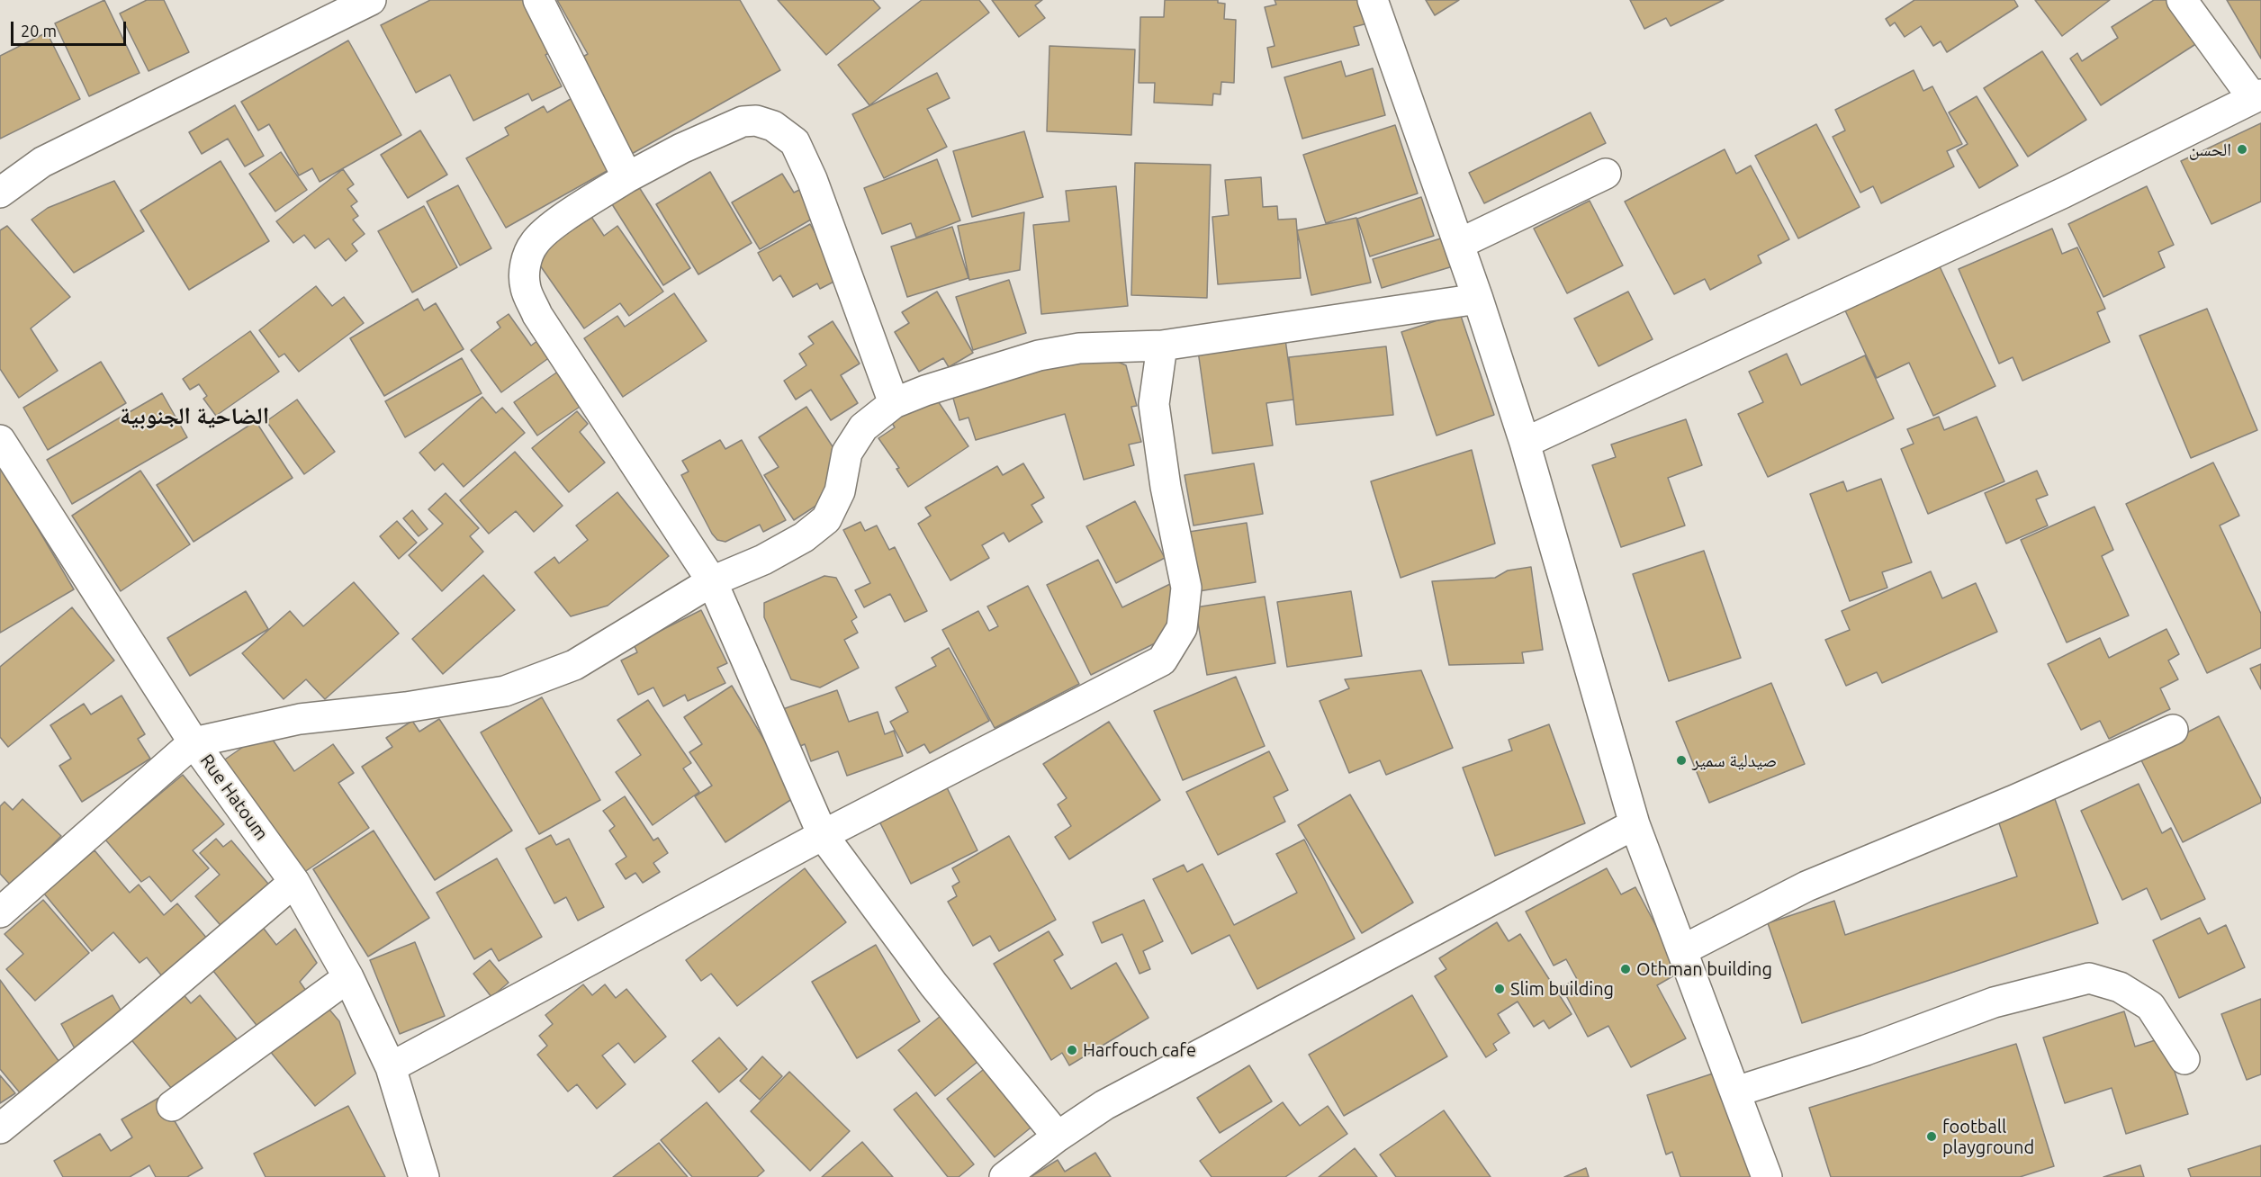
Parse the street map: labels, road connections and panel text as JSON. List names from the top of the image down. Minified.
{"streets":{"street":["Rue Hatoum"]},"districts":["الضاحية الجنوبية"],"places":["الحسن","صيدلية سمير","Othman building","Slim building","Harfouch cafe","football playground"],"scale_bar":"20 m"}
